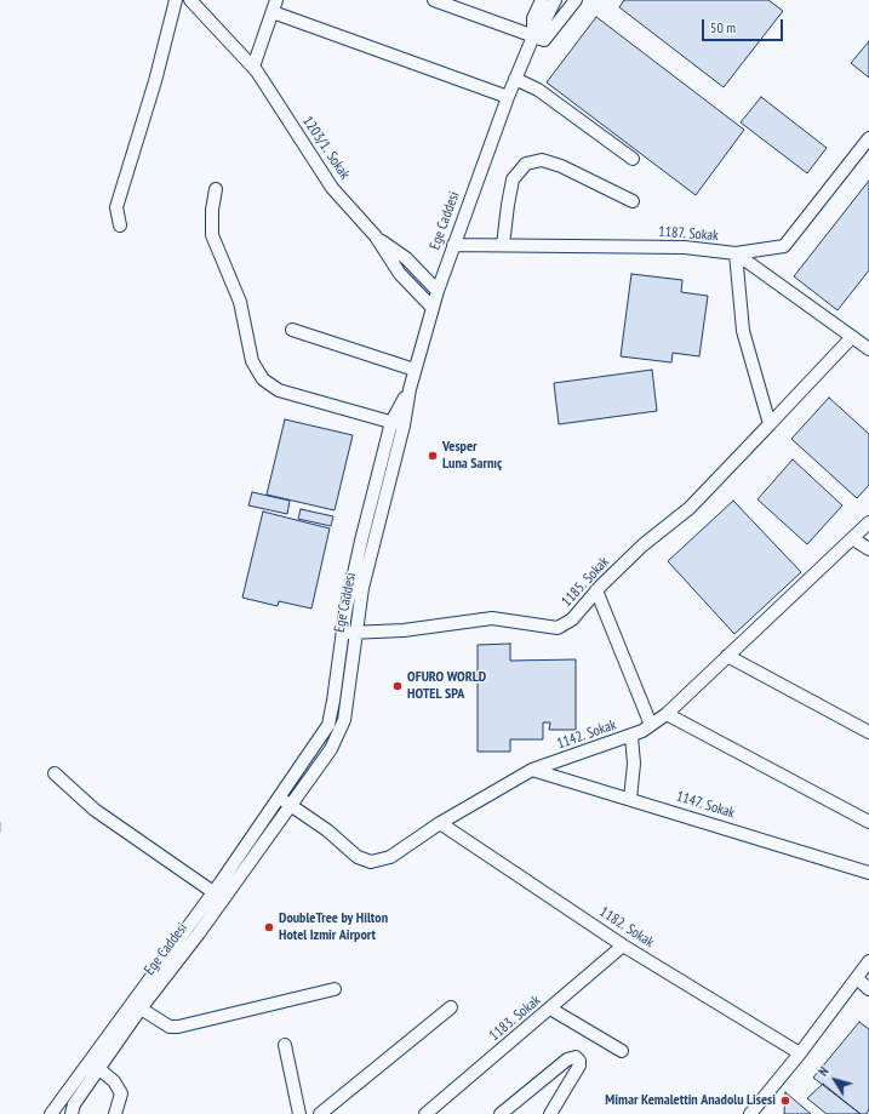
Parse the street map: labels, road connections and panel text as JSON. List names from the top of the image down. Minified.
{"streets":{"street":["1203/1. Sokak","Ege Caddesi","1187. Sokak","1185. Sokak","1142. Sokak","1147. Sokak","1182. Sokak","1183. Sokak"]},"crossings":[["1203/1. Sokak","Ege Caddesi"],["Ege Caddesi","1187. Sokak"],["Ege Caddesi","1185. Sokak"],["Ege Caddesi","1142. Sokak"],["1142. Sokak","1147. Sokak"],["1142. Sokak","1182. Sokak"],["1182. Sokak","1183. Sokak"]],"places":["Vesper Luna Sarnıç","OFURO WORLD HOTEL SPA","DoubleTree by Hilton Hotel Izmir Airport","Mimar Kemalettin Anadolu Lisesi"],"scale_bar":"50 m","north":"top left"}
